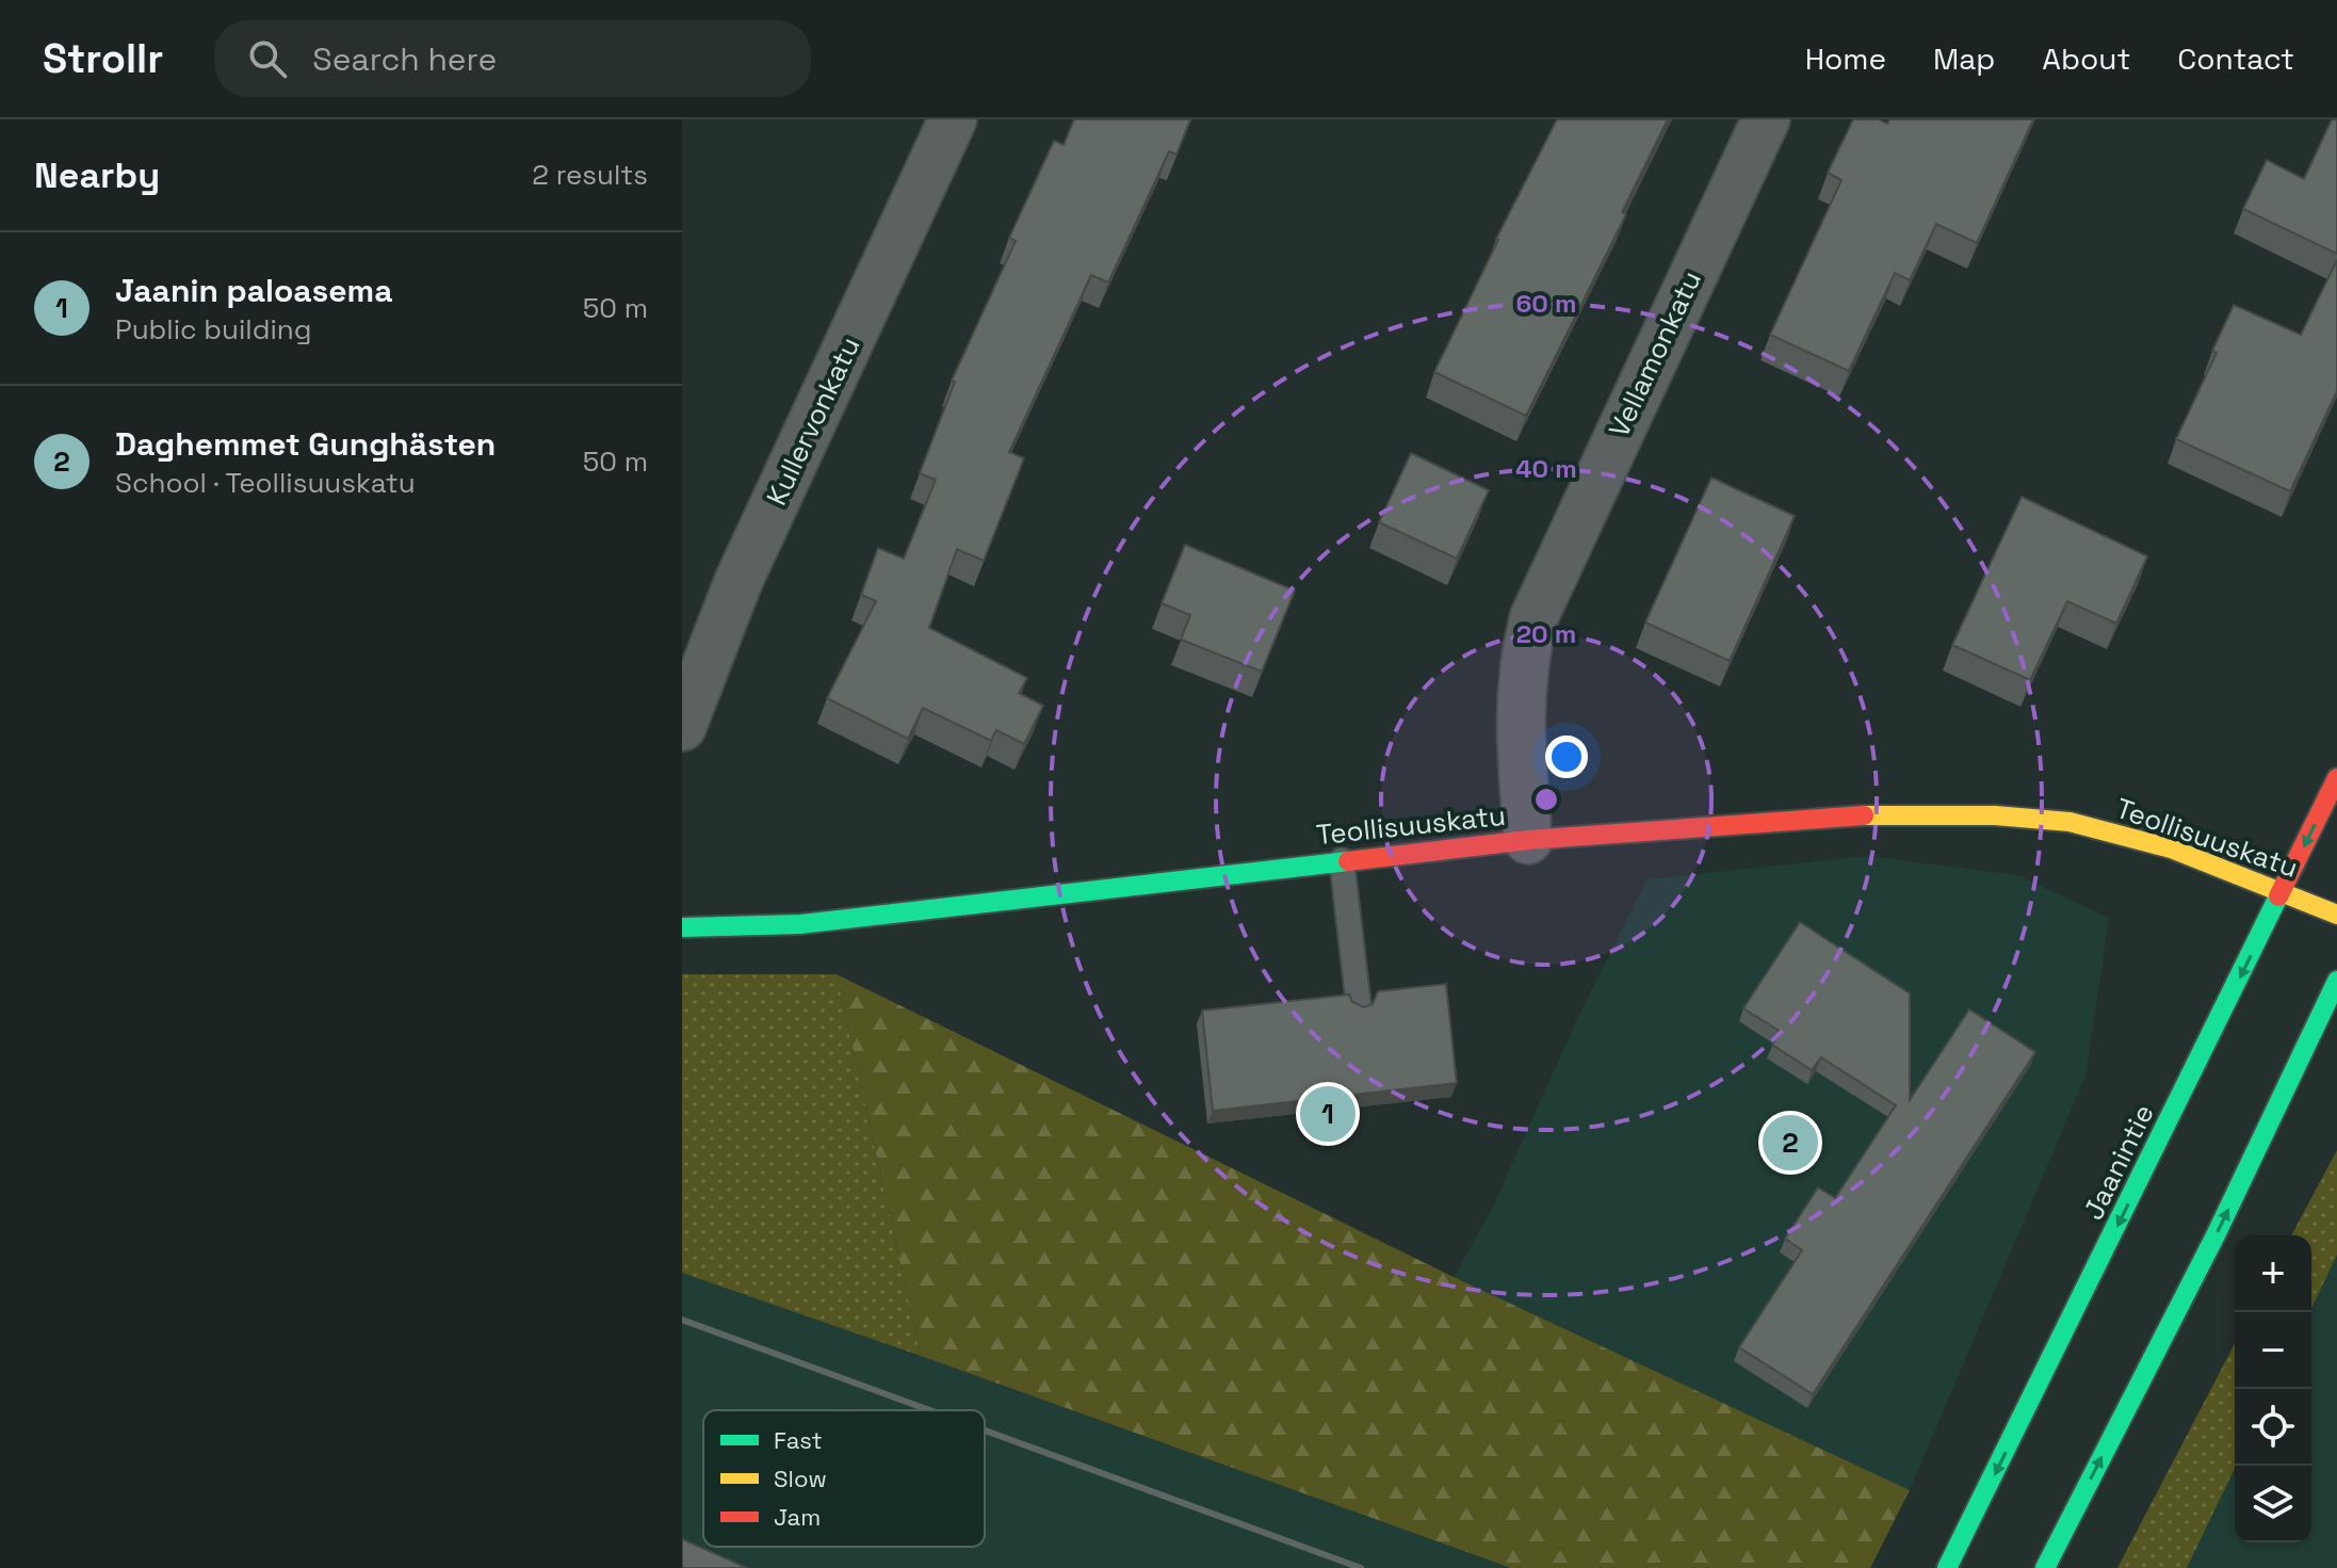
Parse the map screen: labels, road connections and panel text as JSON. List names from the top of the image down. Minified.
{"streets":{"street":["Vellamonkatu","Kullervonkatu","Teollisuuskatu","Jaanintie"]},"crossings":[["Vellamonkatu","Teollisuuskatu"],["Teollisuuskatu","Jaanintie"]],"legend":["Fast","Slow","Jam"],"page":{"header":"Strollr","search":"Search here","nav":["Home","Map","About","Contact"],"heading":["Nearby","2 results"],"list":[{"mark":"1","name":"Jaanin paloasema","note":"Public building","value":"50 m"},{"mark":"2","name":"Daghemmet Gunghästen","note":"School · Teollisuuskatu","value":"50 m"}],"pins":["1","2"],"map_buttons":["+","−"]},"rings":["60 m","40 m","20 m"]}
